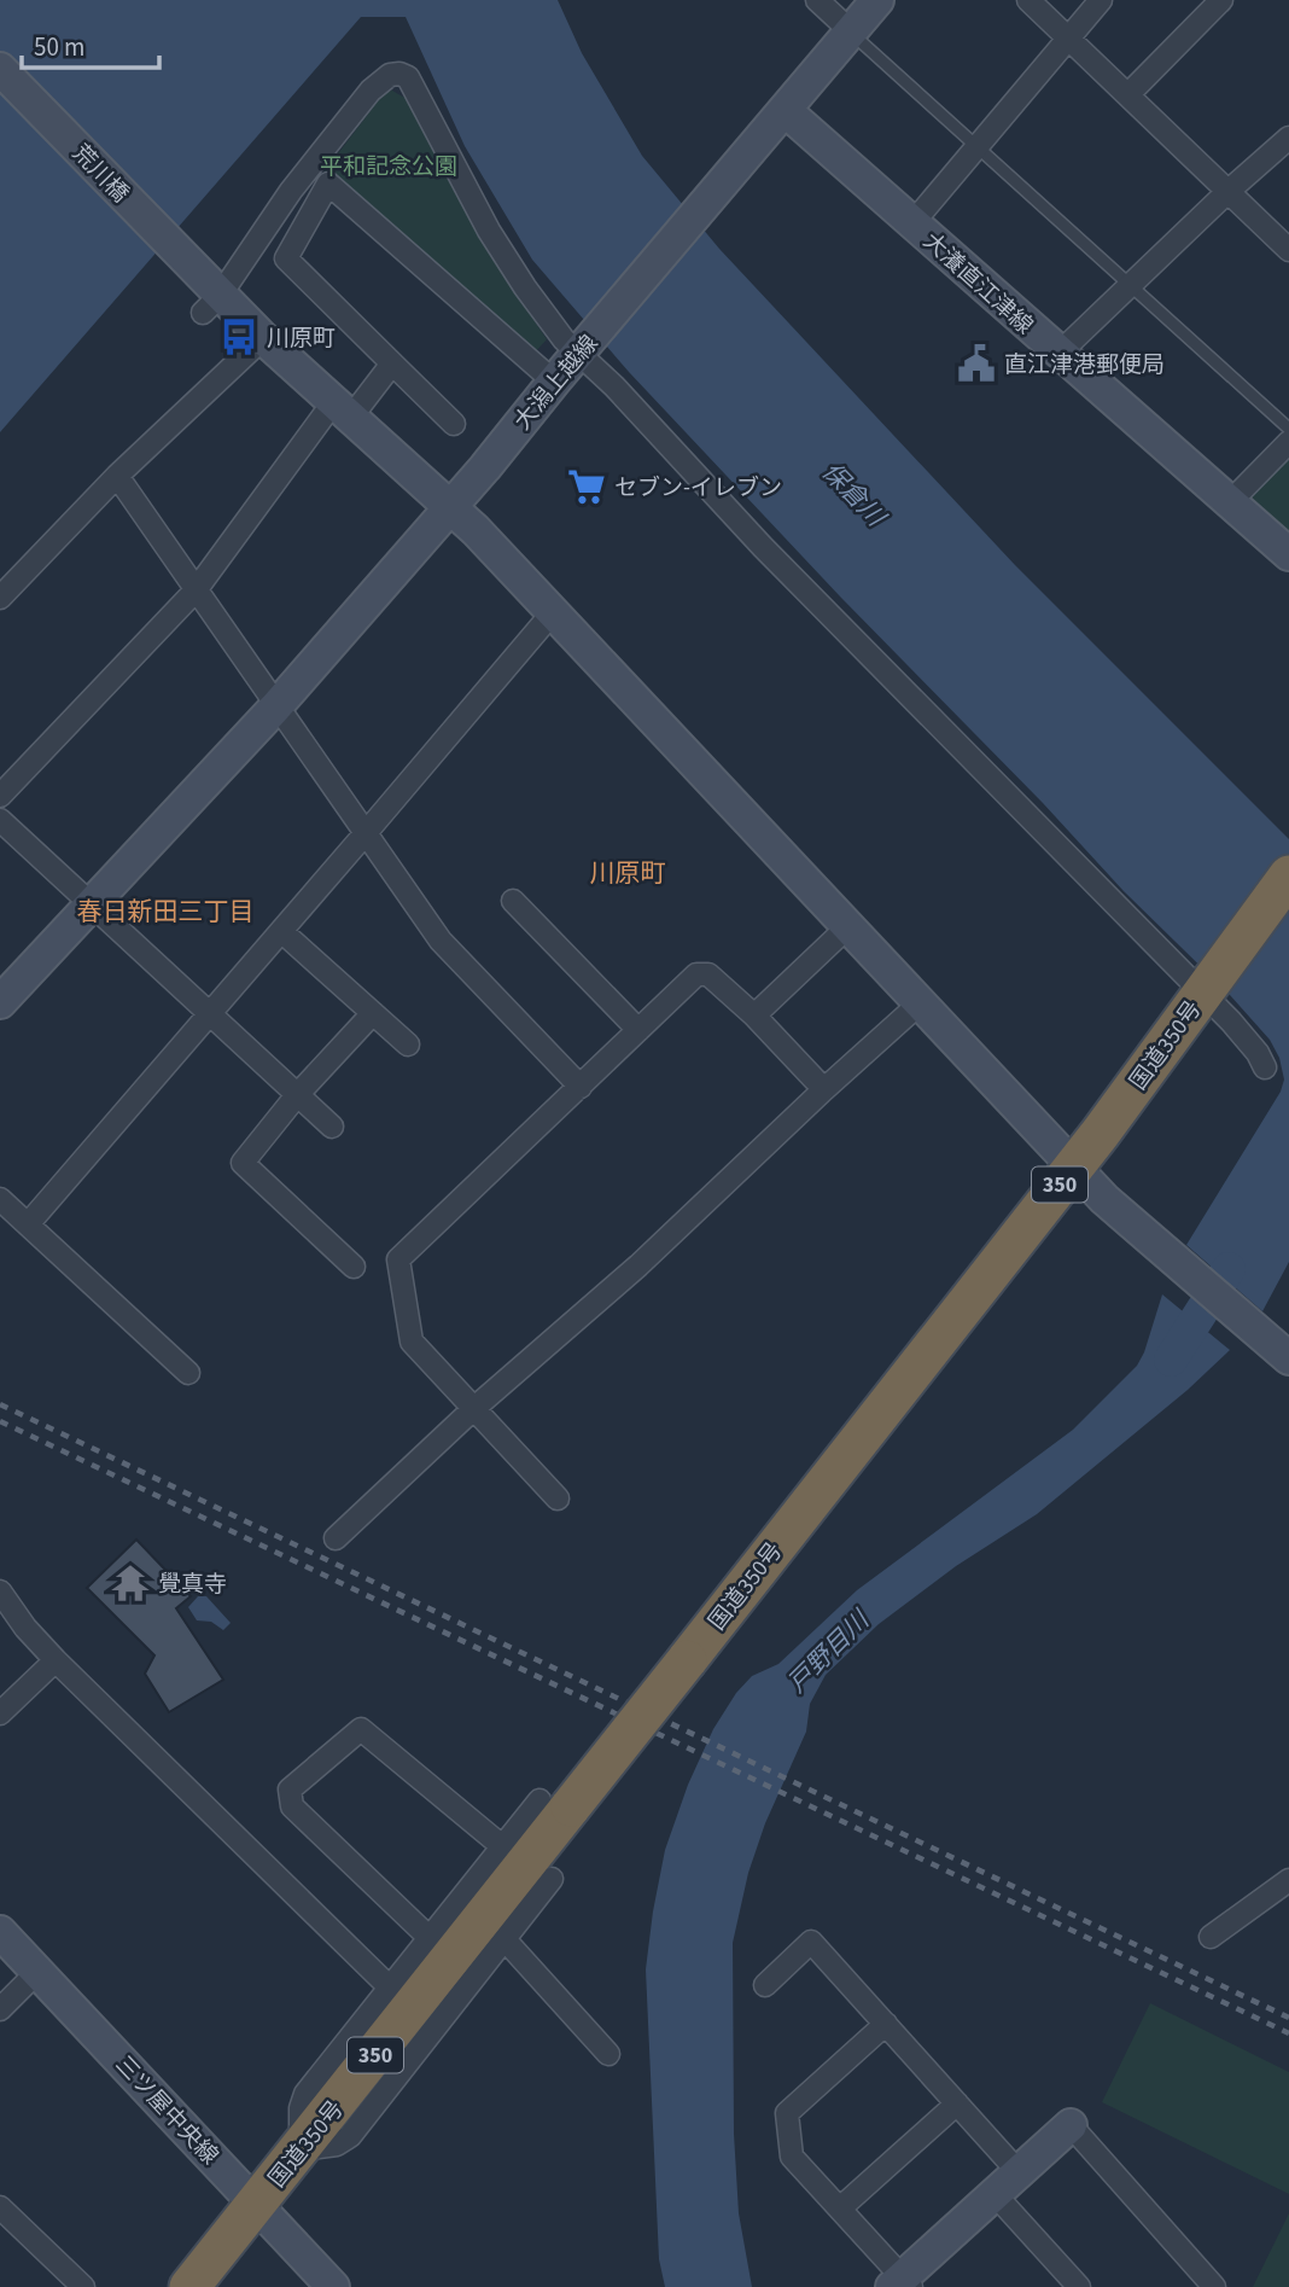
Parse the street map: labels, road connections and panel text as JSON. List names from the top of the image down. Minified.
{"streets":{"highway":["国道350号","350"],"main road":["荒川橋","大瀁直江津線","大潟上越線","三ツ屋中央線"]},"crossings":[["大瀁直江津線","大潟上越線"],["国道350号","三ツ屋中央線"]],"districts":["川原町","春日新田三丁目"],"water":["保倉川","戸野目川"],"parks":["平和記念公園"],"places":{"bus stop":["川原町"],"public building":["直江津港郵便局"],"supermarket":["セブン-イレブン"],"temple":["覺真寺"]},"scale_bar":"50 m"}
